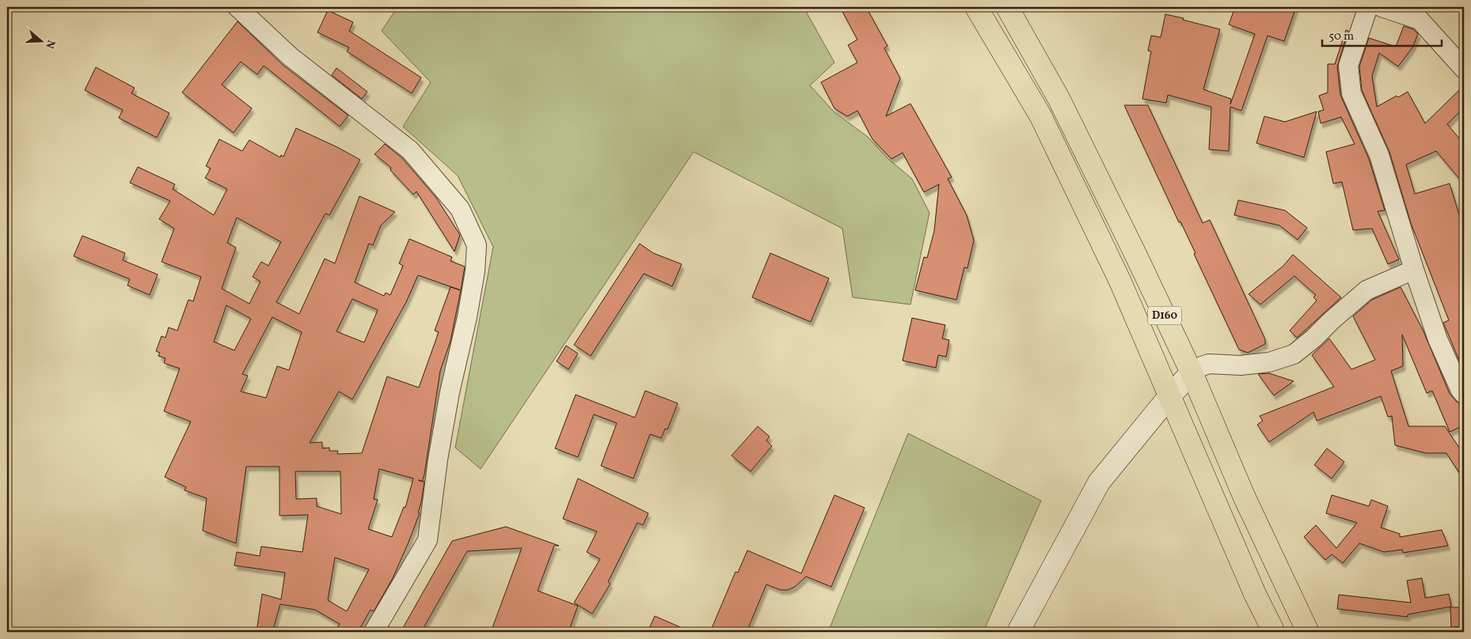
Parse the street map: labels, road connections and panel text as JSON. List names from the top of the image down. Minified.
{"streets":{"main road":["D160"]},"scale_bar":"50 m","north":"right"}
